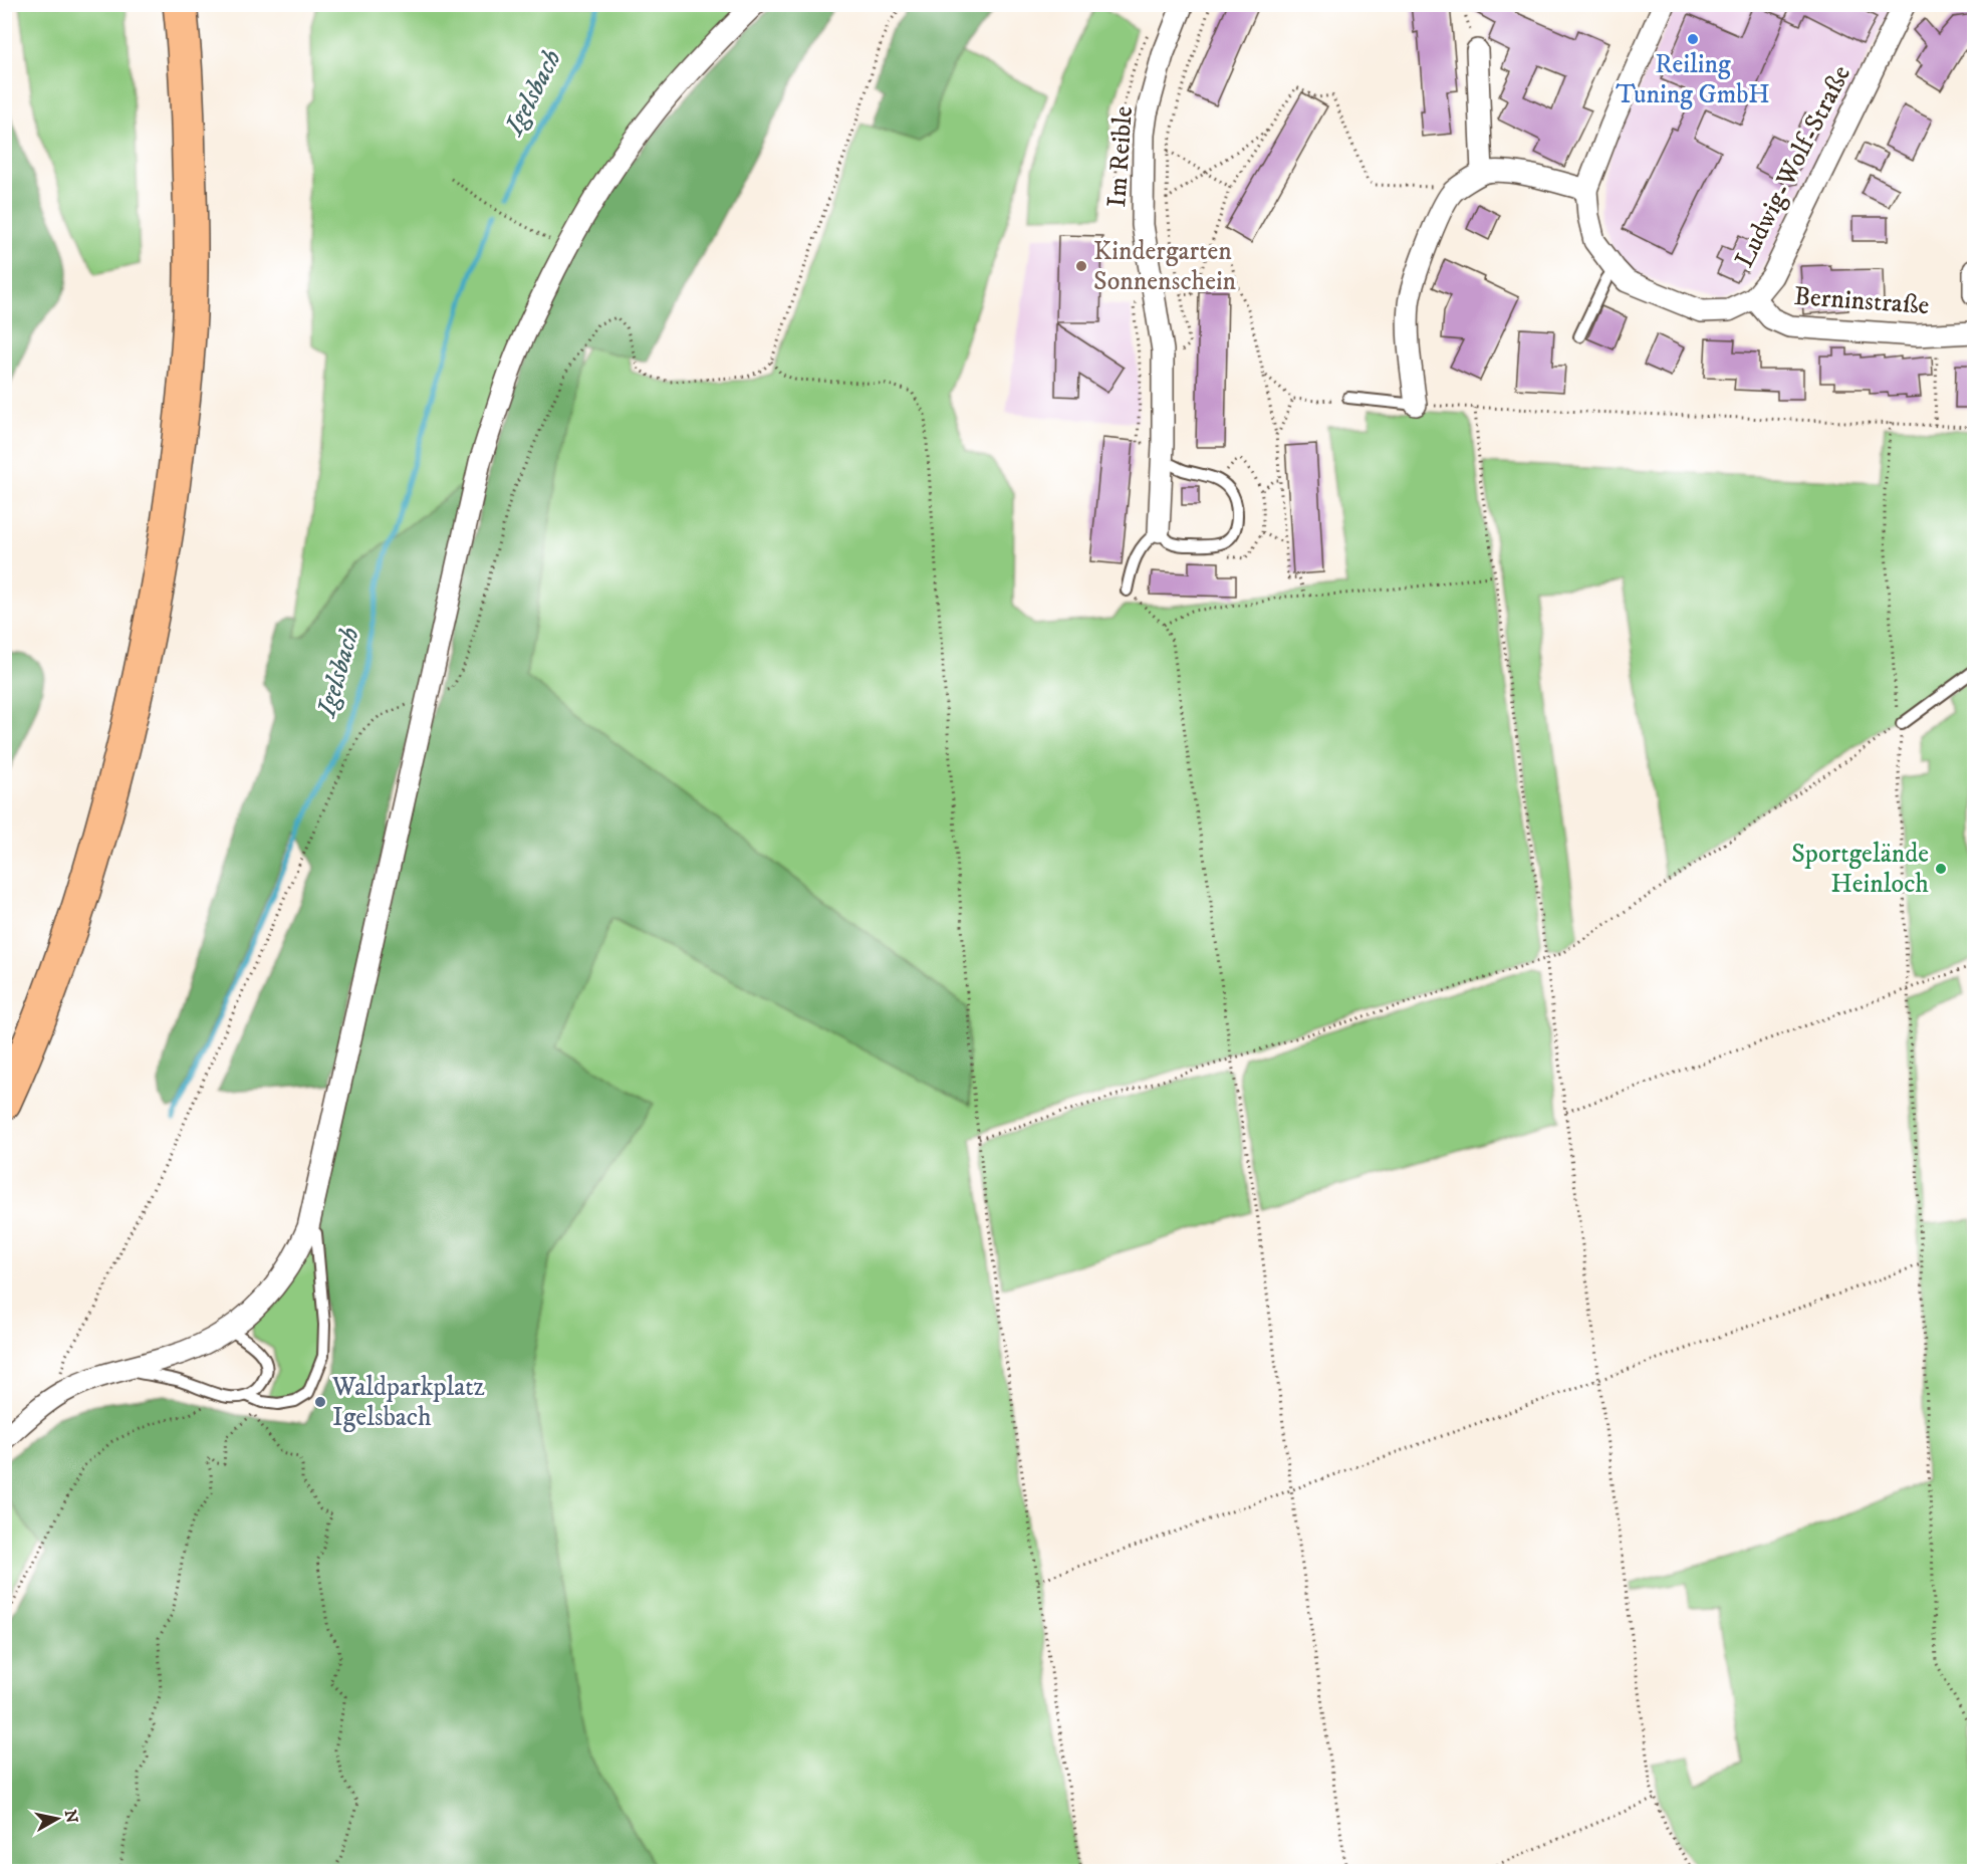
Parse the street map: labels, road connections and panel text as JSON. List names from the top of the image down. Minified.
{"streets":{"street":["Im Reible","Ludwig-Wolf-Straße","Berninstraße"]},"crossings":[["Ludwig-Wolf-Straße","Berninstraße"]],"water":["Igelsbach"],"places":["Reiling Tuning GmbH","Kindergarten Sonnenschein","Sportgelände Heinloch","Waldparkplatz Igelsbach"],"north":"right"}
